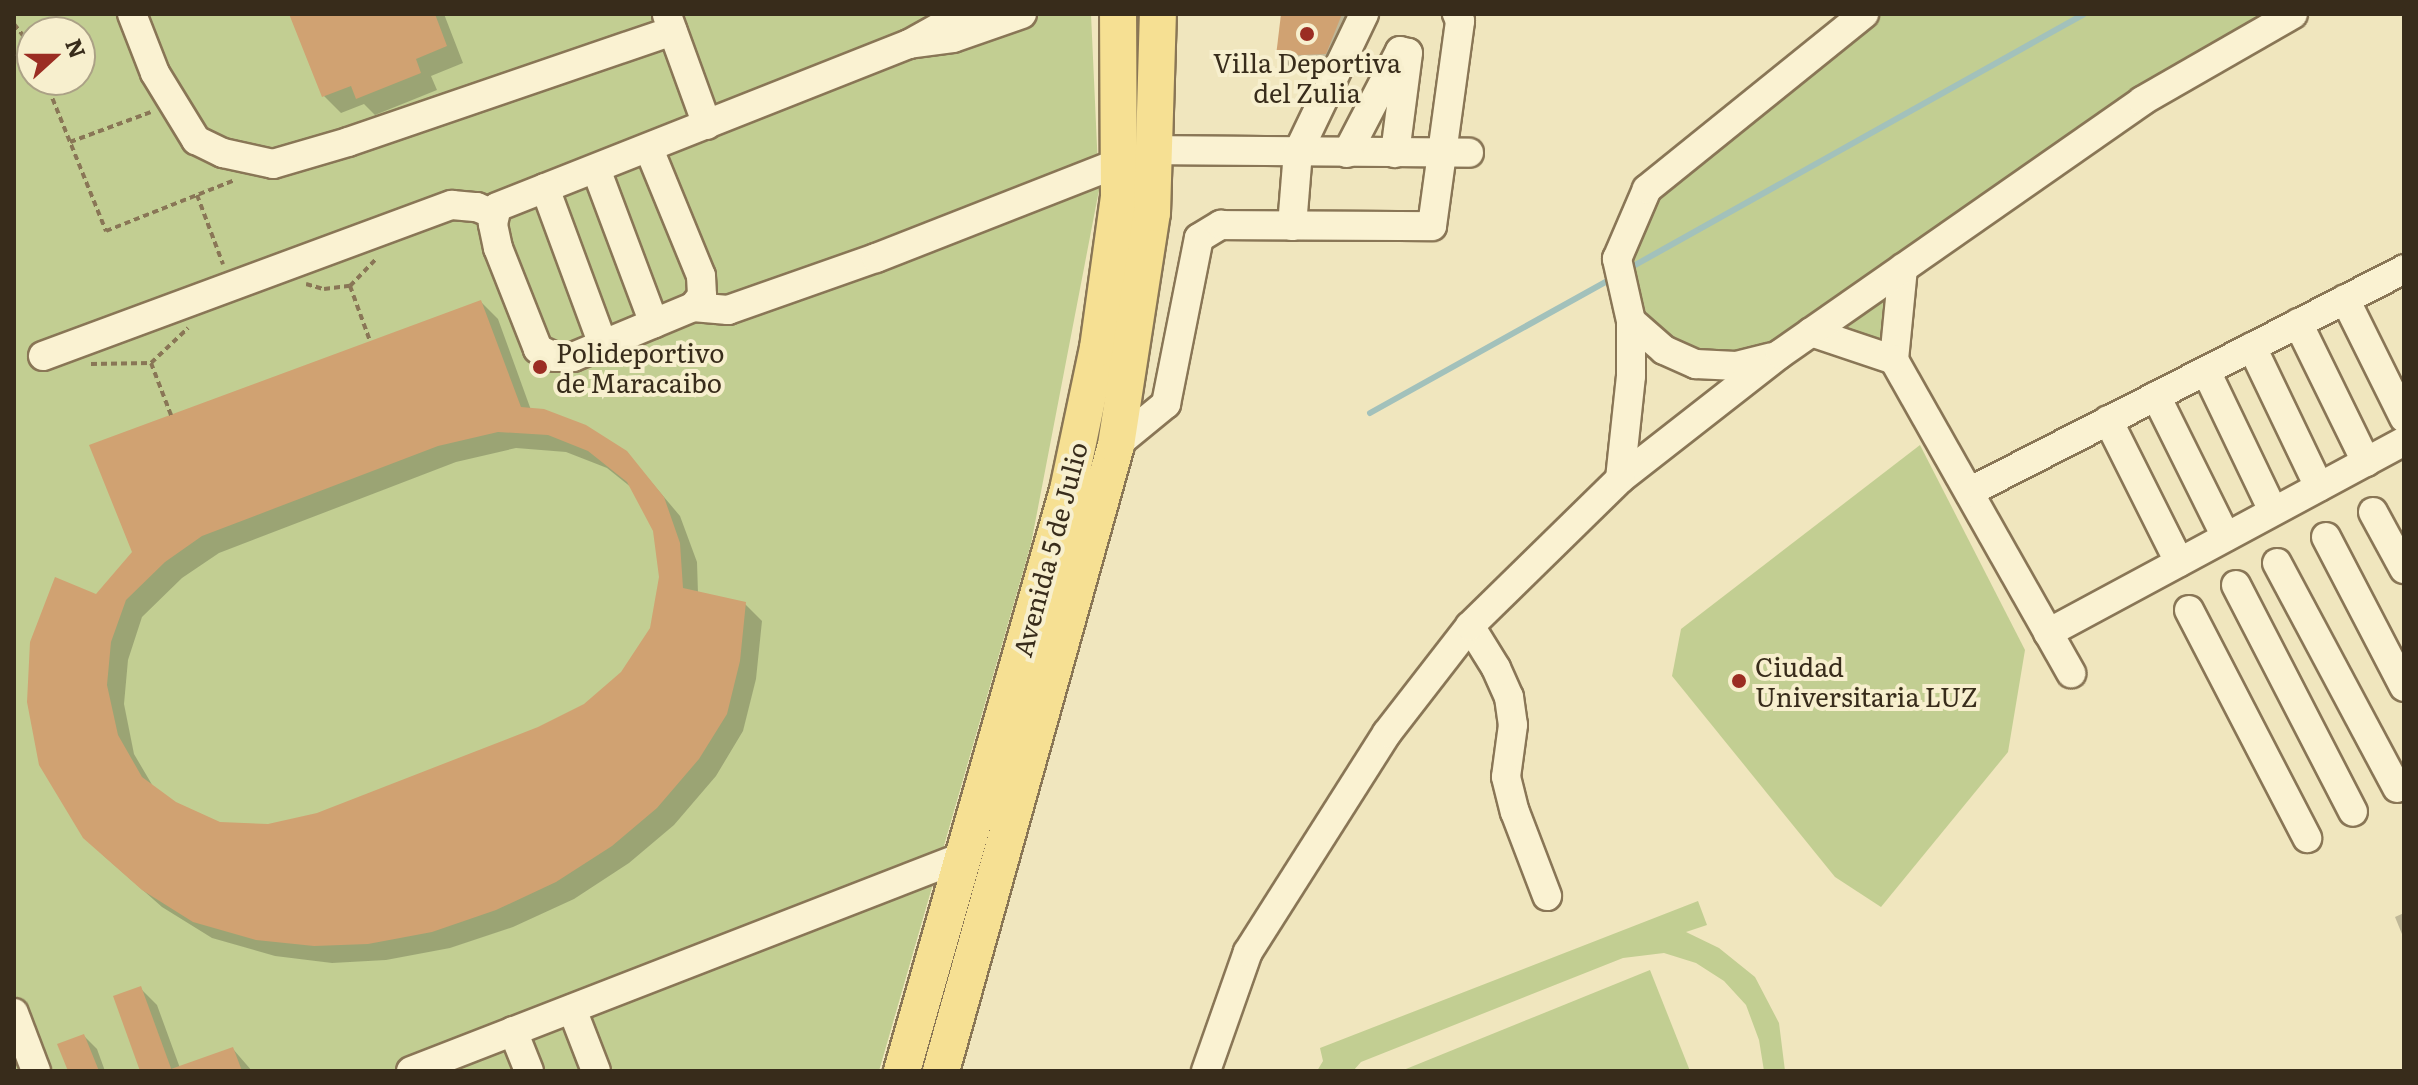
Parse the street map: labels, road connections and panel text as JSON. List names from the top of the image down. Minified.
{"streets":{"main road":["Avenida 5 de Julio"]},"places":["Villa Deportiva del Zulia","Polideportivo de Maracaibo","Ciudad Universitaria LUZ"],"north":"right"}
